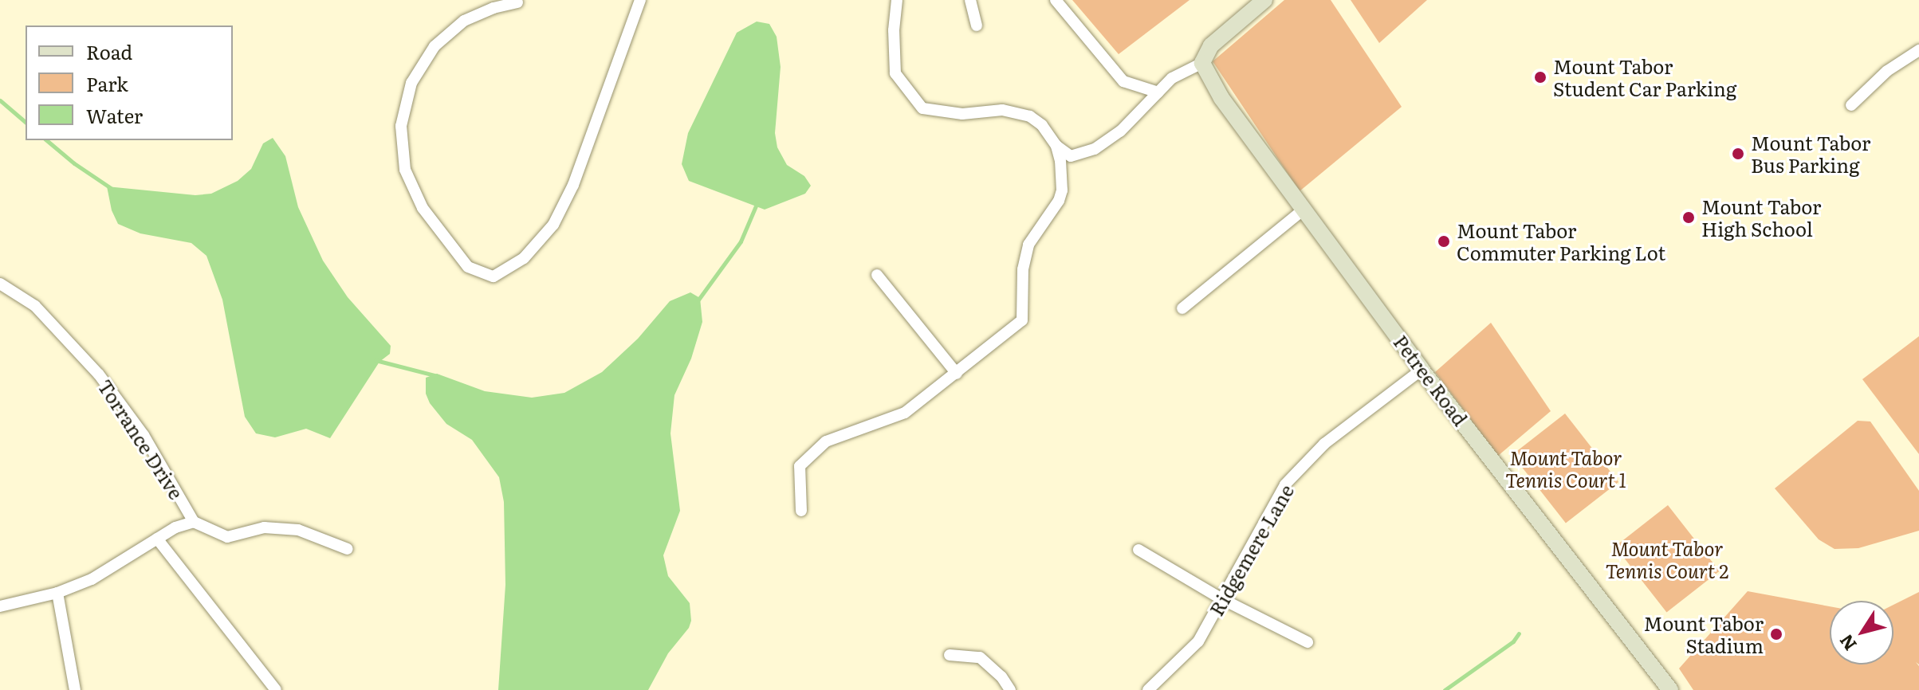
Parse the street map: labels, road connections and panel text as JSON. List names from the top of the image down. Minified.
{"streets":{"street":["Petree Road","Torrance Drive","Ridgemere Lane"]},"crossings":[["Petree Road","Ridgemere Lane"]],"parks":["Mount Tabor Tennis Court 1","Mount Tabor Tennis Court 2"],"places":["Mount Tabor Student Car Parking","Mount Tabor Bus Parking","Mount Tabor High School","Mount Tabor Commuter Parking Lot","Mount Tabor Stadium"],"legend":["Road","Park","Water"],"north":"bottom left"}
